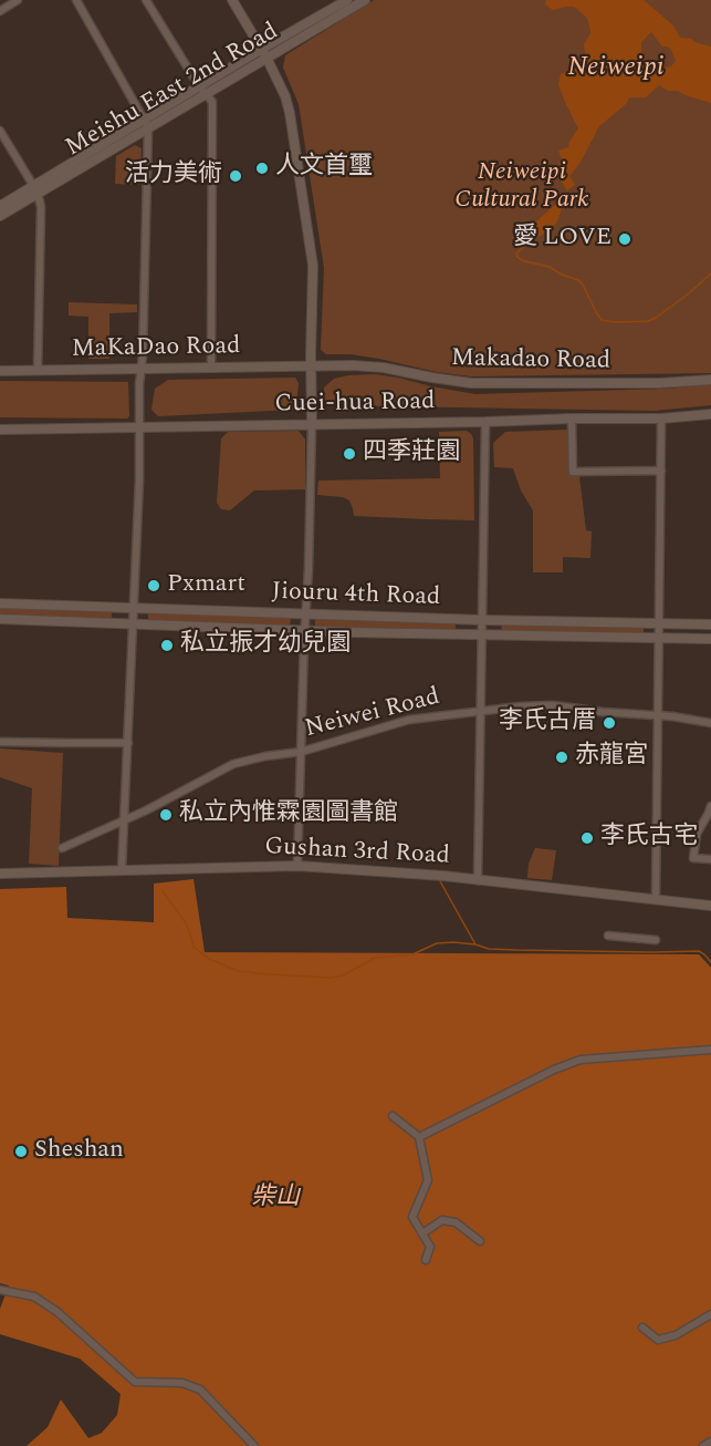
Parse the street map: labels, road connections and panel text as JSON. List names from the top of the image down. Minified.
{"streets":{"street":["Meishu East 2nd Road","MaKaDao Road","Makadao Road","Cuei-hua Road","Jiouru 4th Road","Neiwei Road","Gushan 3rd Road"]},"crossings":[["MaKaDao Road","Makadao Road"]],"water":["Neiweipi"],"parks":["Neiweipi Cultural Park","柴山"],"places":["人文首璽","活力美術","愛 LOVE","四季莊園","Pxmart","私立振才幼兒園","李氏古厝","赤龍宮","私立內惟霖園圖書館","李氏古宅","Sheshan"]}
